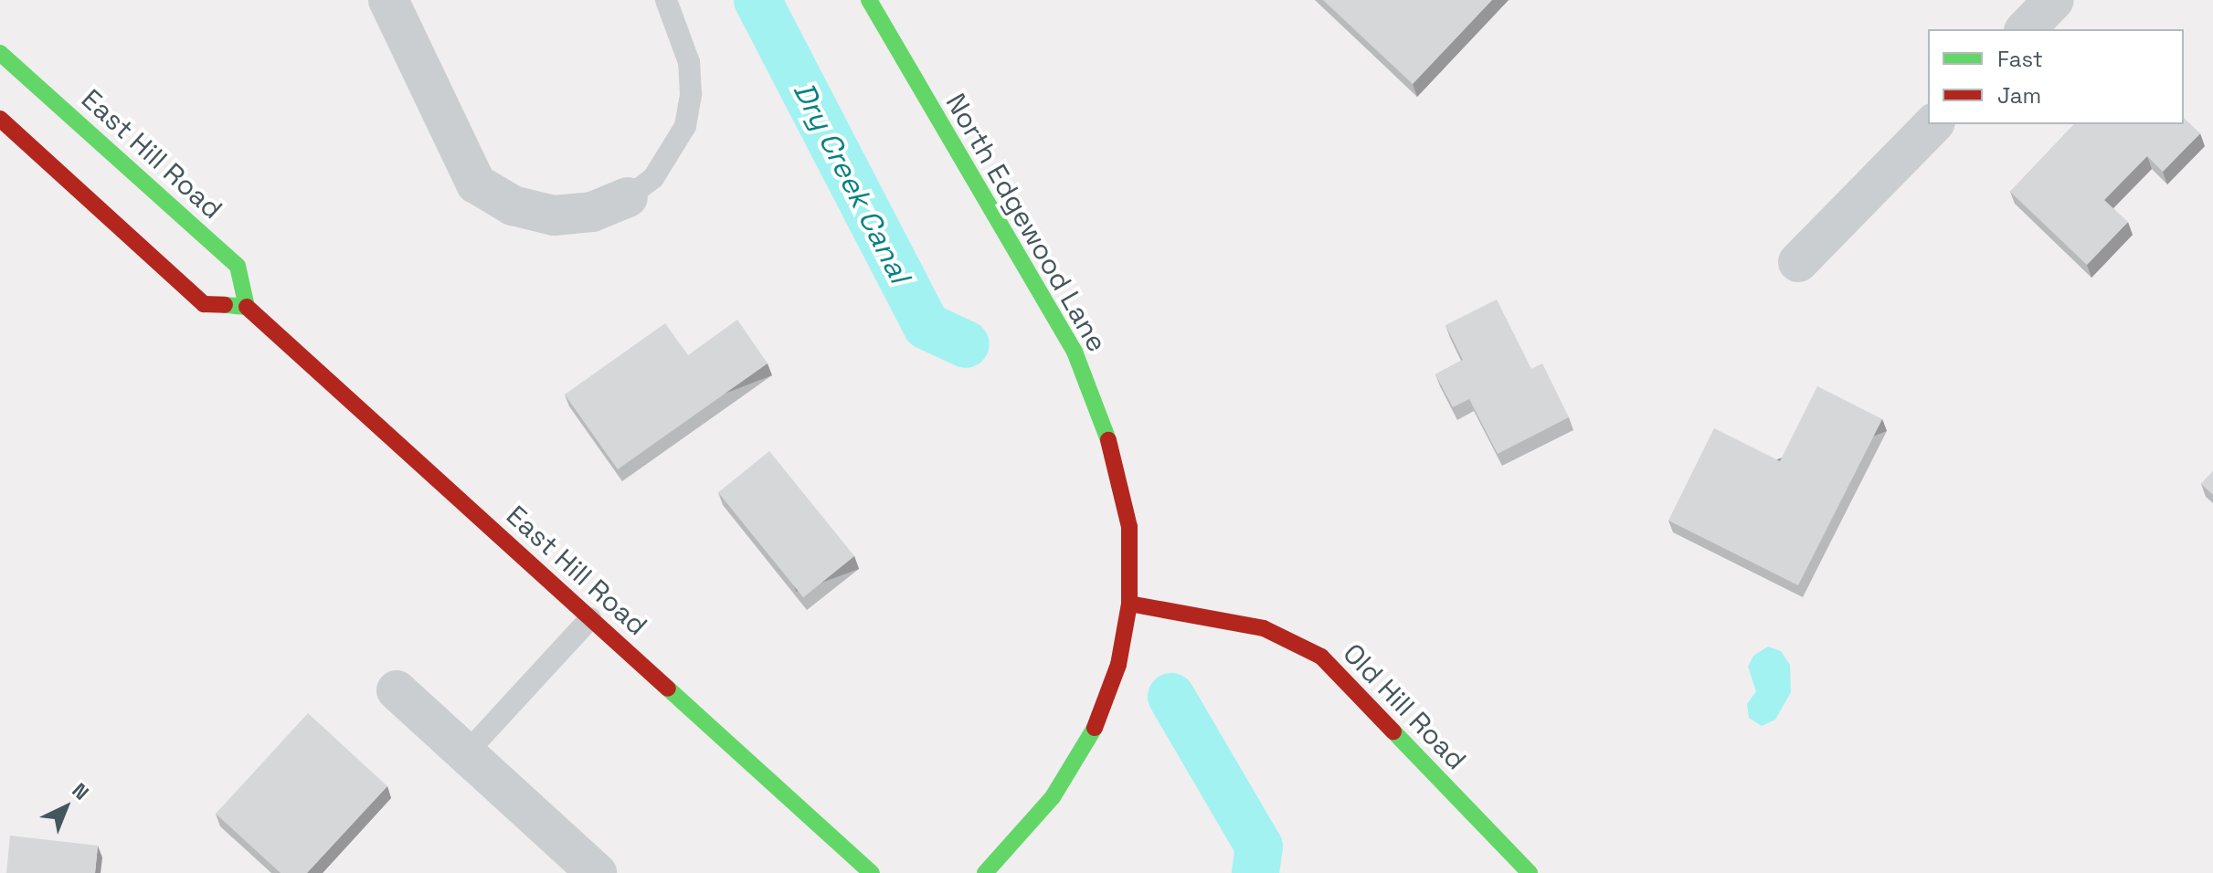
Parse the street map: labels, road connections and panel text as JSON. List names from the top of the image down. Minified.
{"streets":{"street":["East Hill Road","North Edgewood Lane","Old Hill Road"]},"crossings":[["North Edgewood Lane","Old Hill Road"]],"water":["Dry Creek Canal"],"legend":["Fast","Jam"],"north":"top right"}
